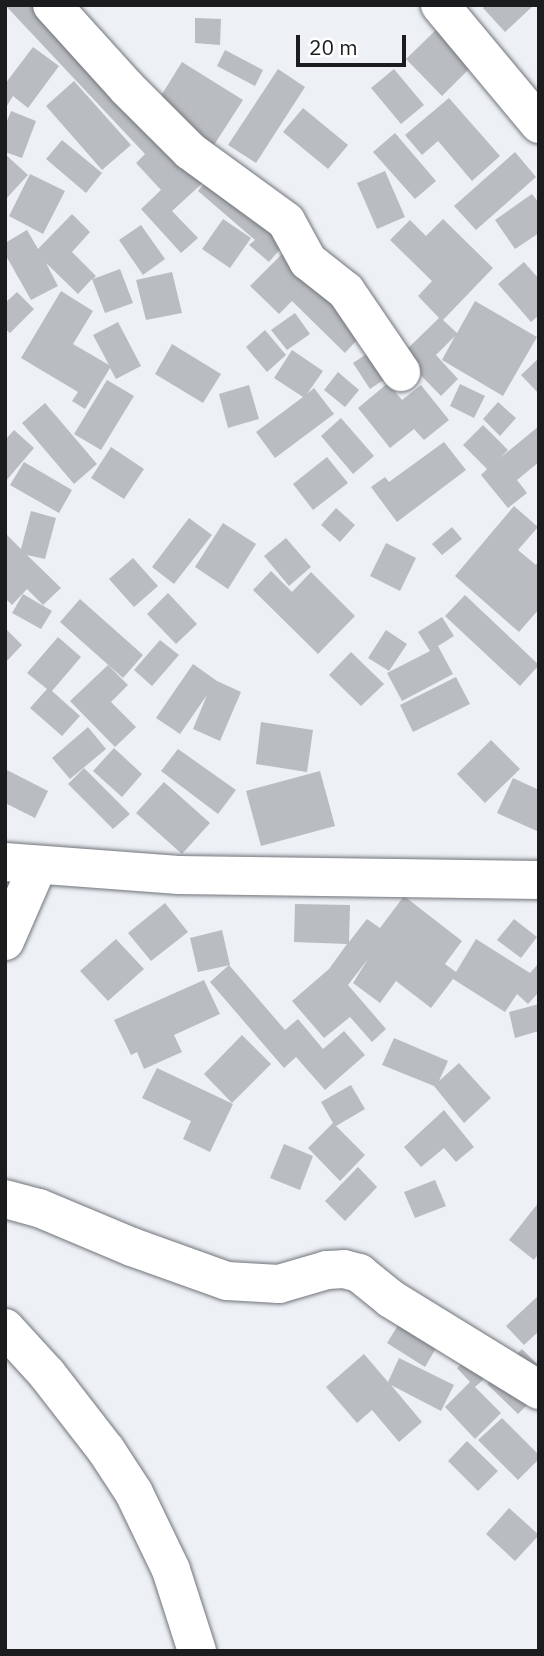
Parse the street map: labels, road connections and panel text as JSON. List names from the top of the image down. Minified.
{"scale_bar":"20 m"}
